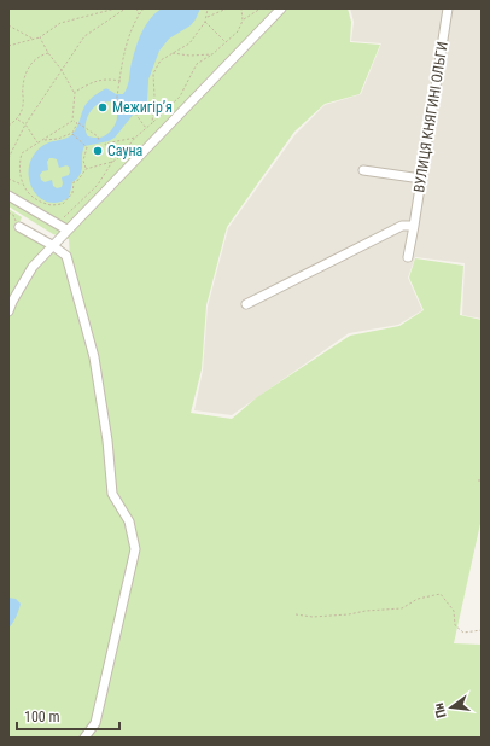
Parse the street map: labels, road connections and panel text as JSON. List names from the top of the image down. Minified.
{"streets":{"street":["ВУЛИЦЯ КНЯГИНІ ОЛЬГИ"]},"places":["Межигір’я","Сауна"],"scale_bar":"100 m","north":"left"}
